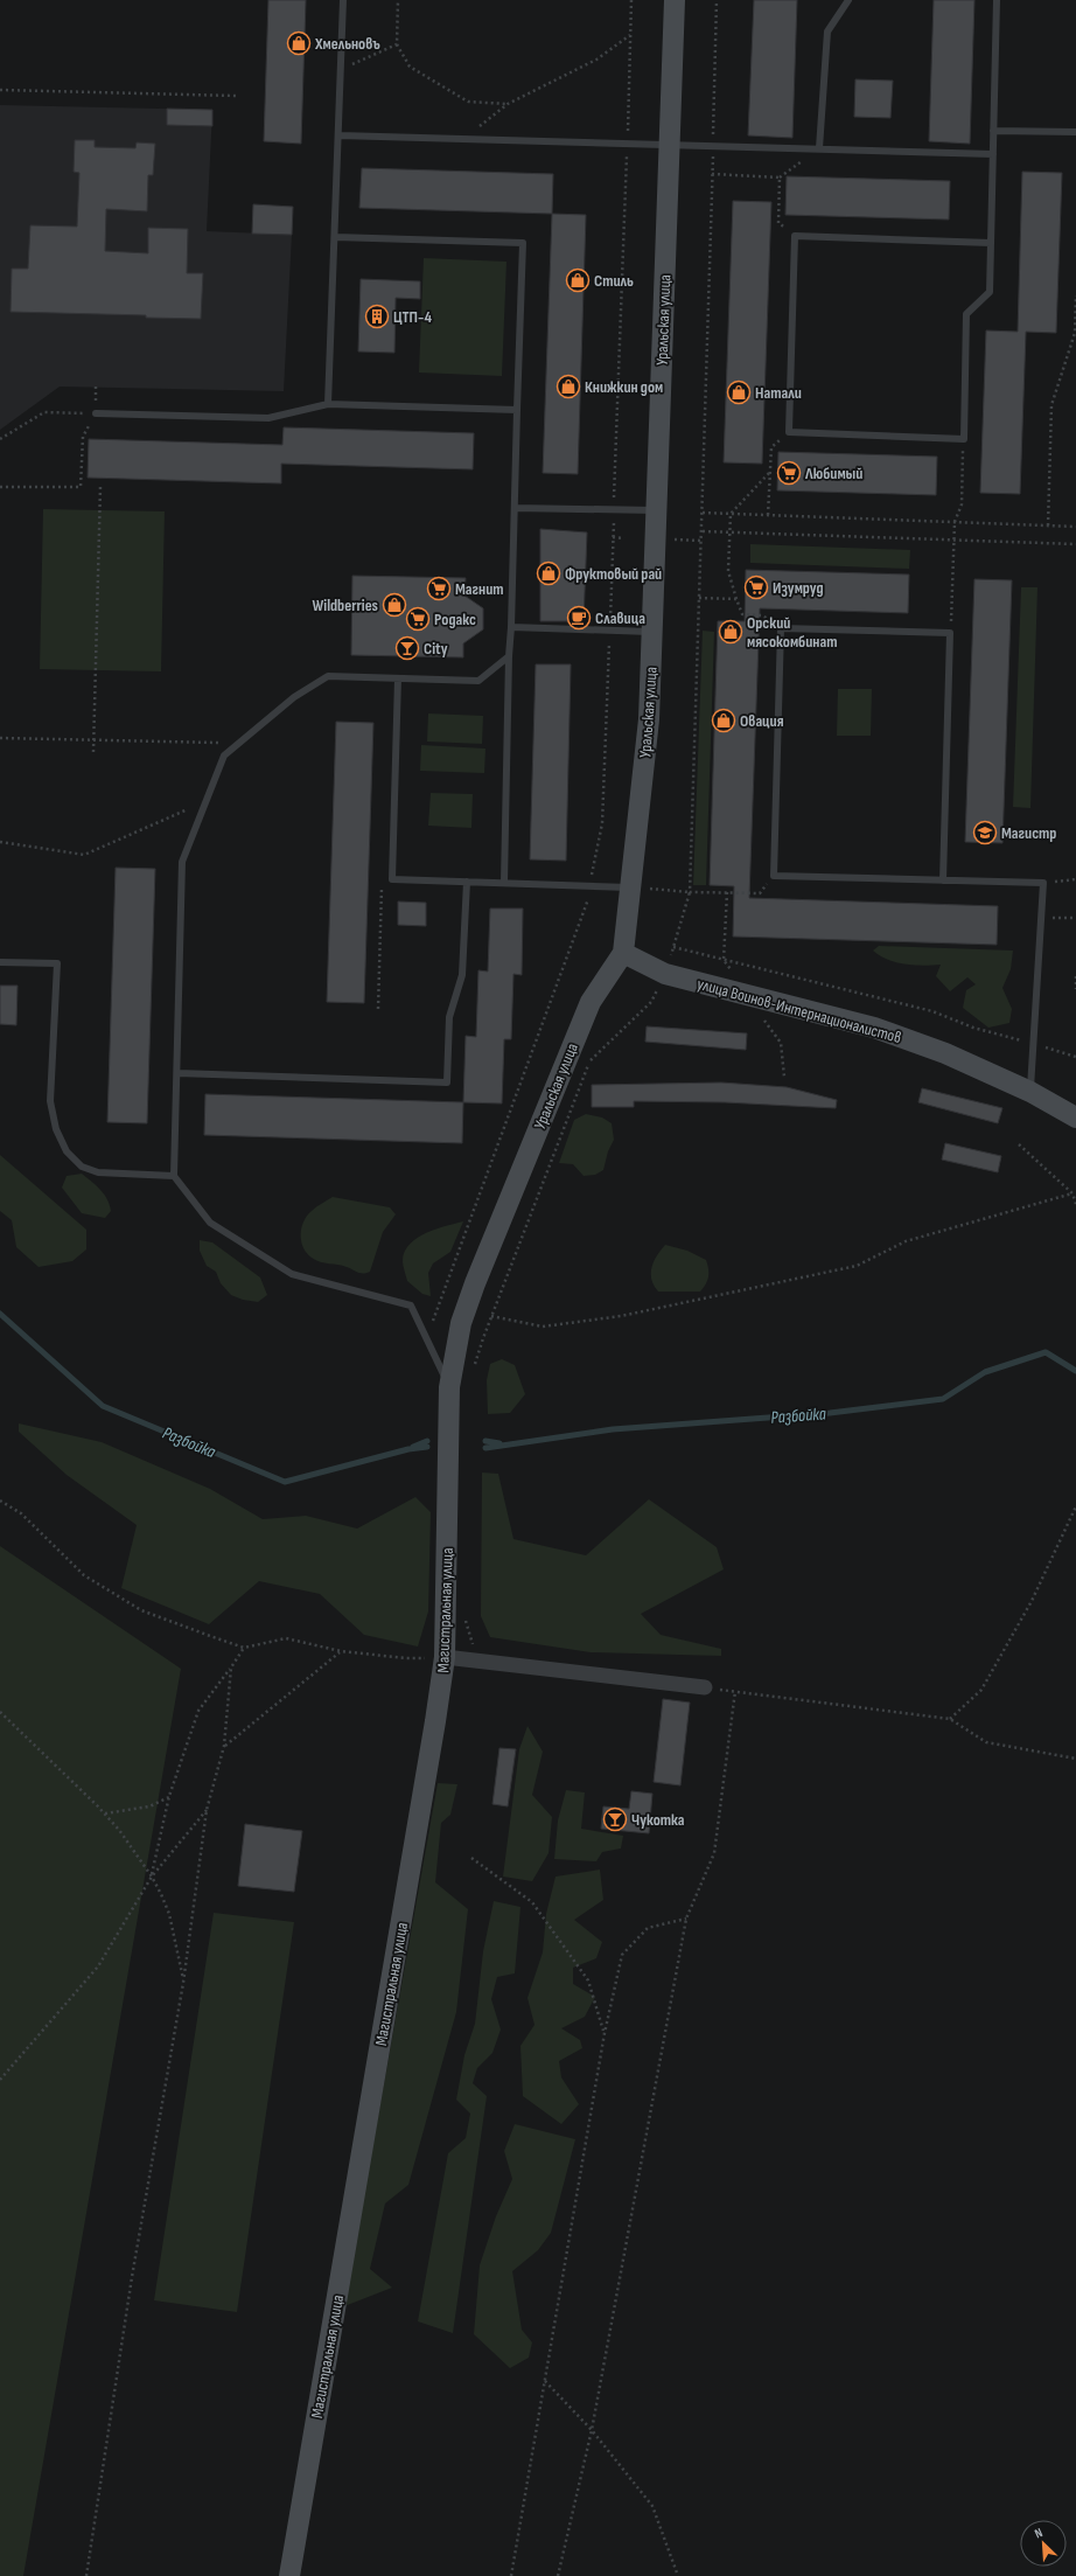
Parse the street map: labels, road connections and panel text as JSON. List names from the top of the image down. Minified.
{"streets":{"street":["Уральская улица","улица Воинов-Интернационалистов","Магистральная улица"]},"crossings":[["Уральская улица","улица Воинов-Интернационалистов"],["Уральская улица","Магистральная улица"]],"water":["Разбойка"],"places":{"shop":["Хмельновъ","Стиль","Книжкин дом","Натали","Фруктовый рай","Wildberries","Орский мясокомбинат","Овация"],"building":["ЦТП-4"],"supermarket":["Любимый","Изумруд","Магнит","Родакс"],"cafe":["Славица"],"bar":["City","Чукотка"],"school or university":["Магистр"]},"north":"top left"}
